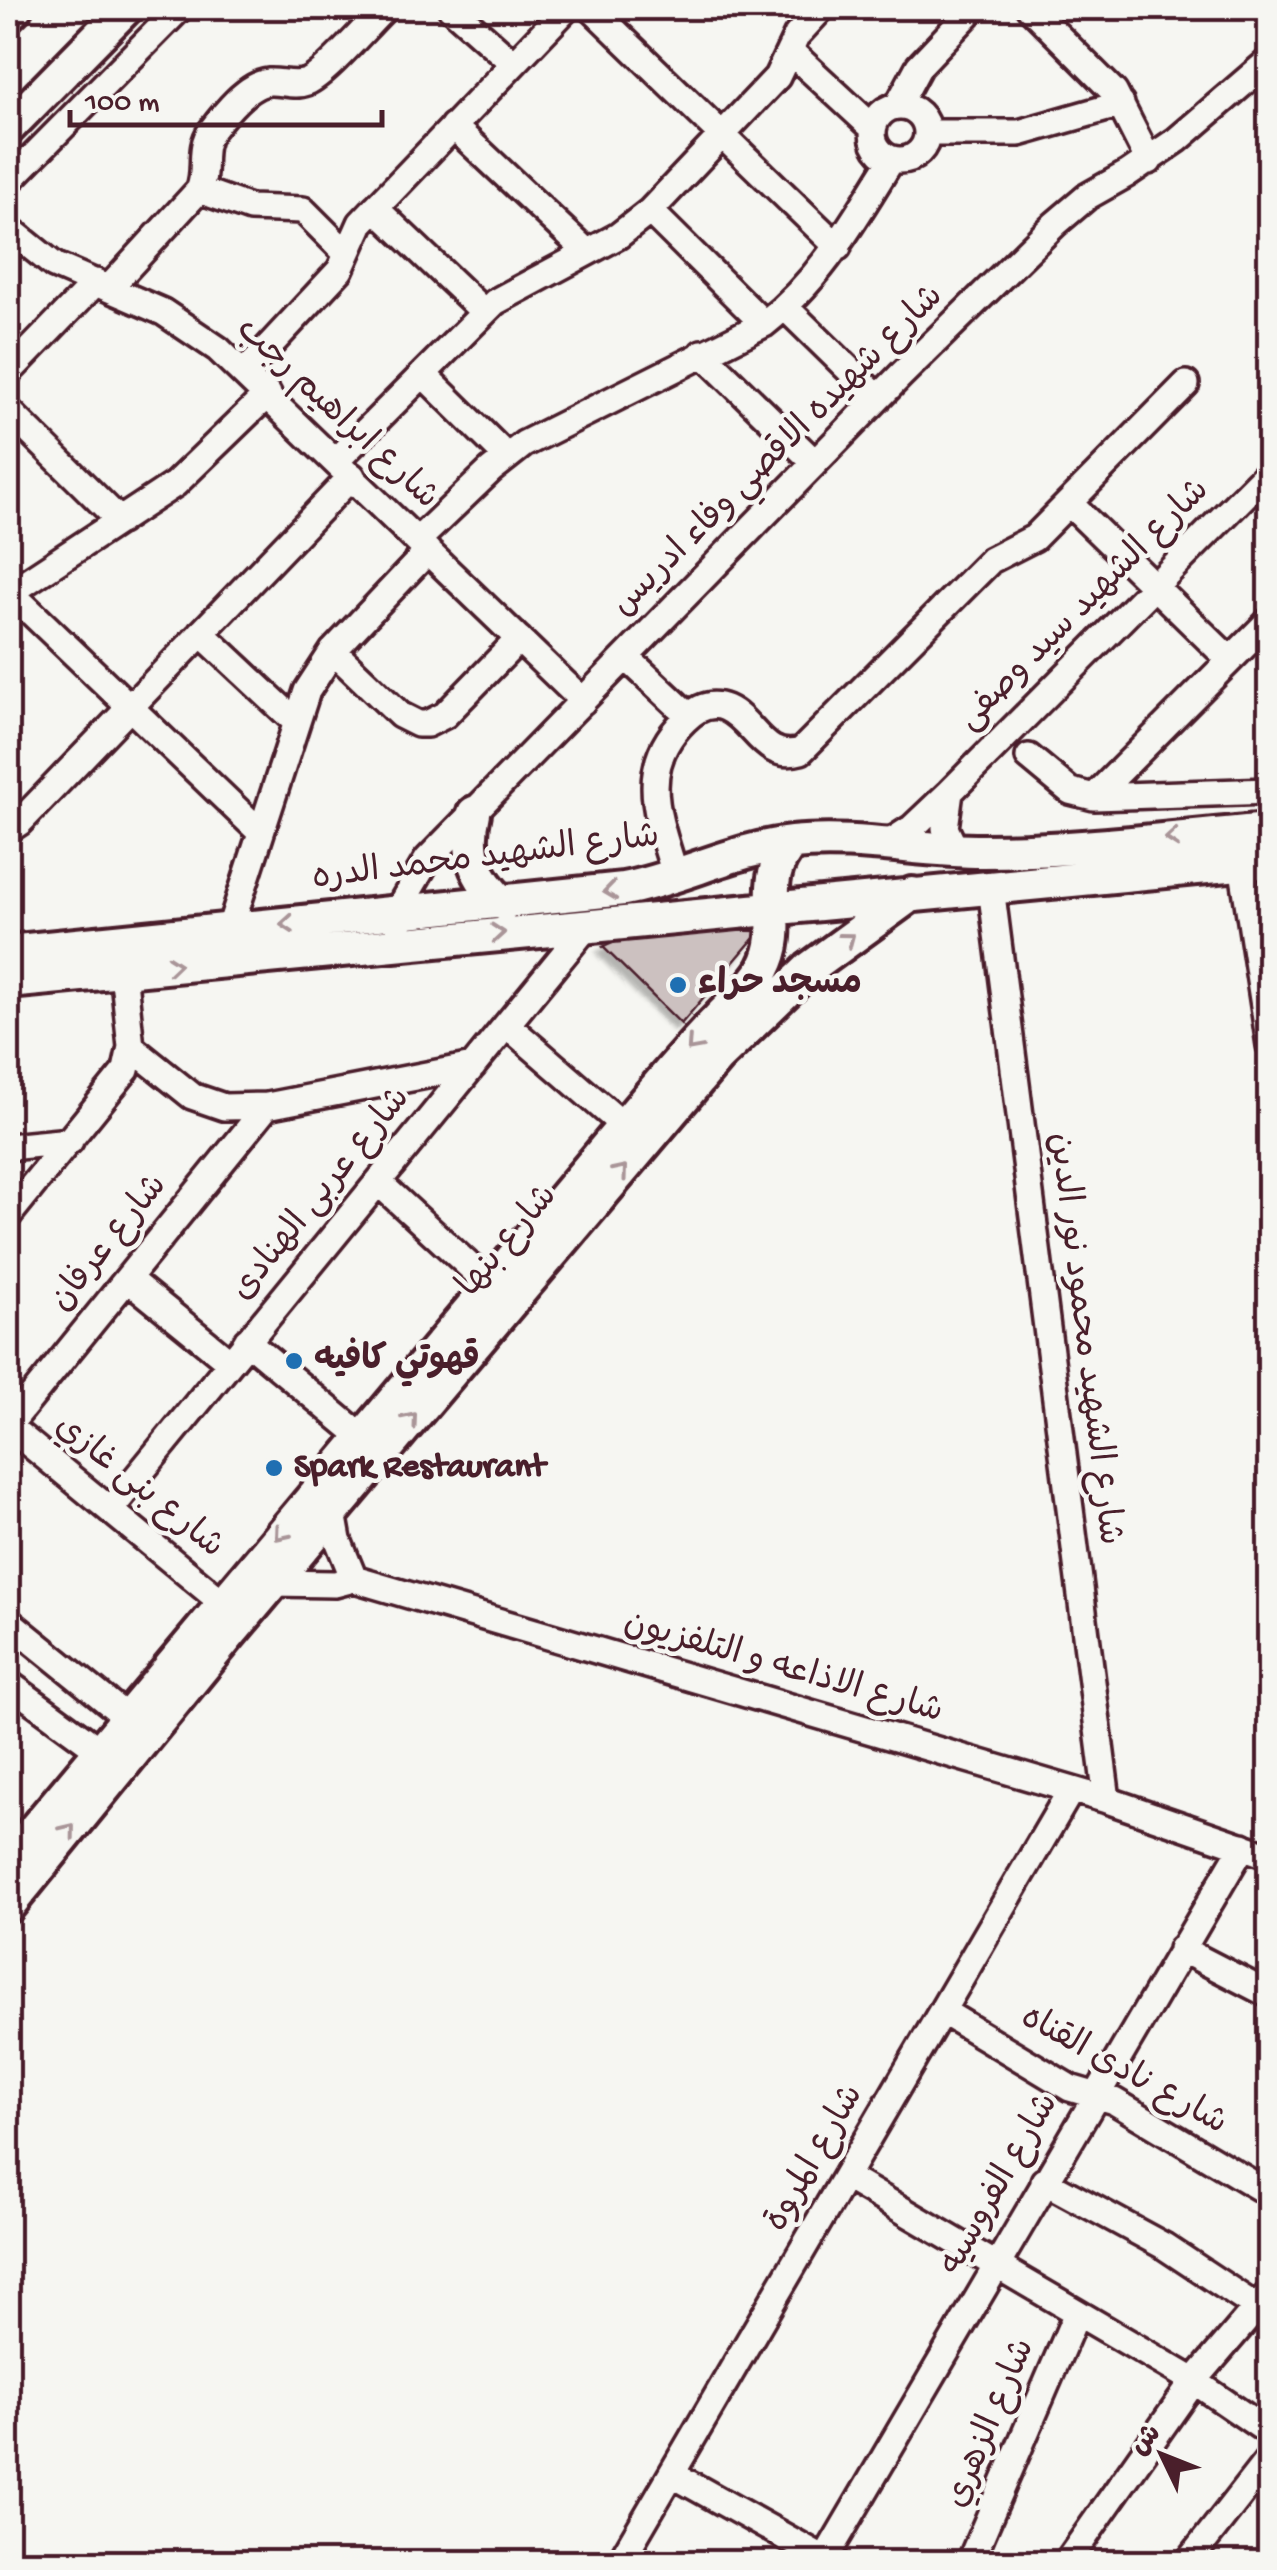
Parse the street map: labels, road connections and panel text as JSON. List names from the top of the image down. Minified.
{"streets":{"main road":["شارع الشهيد محمد الدره","شارع بنها"],"street":["شارع ابراهيم رجب","شارع شهيده الاقصي وفاء ادريس","شارع الشهيد سيد وصفى","شارع عربى الهنادى","شارع عرفان","شارع الشهيد محمود نور الدين","شارع بنى غازي","شارع الاذاعه و التلفزيون","شارع نادى القناه","شارع المروة","شارع الفروسيه","شارع الزهري"]},"crossings":[["شارع ابراهيم رجب","شارع شهيده الاقصي وفاء ادريس"],["شارع شهيده الاقصي وفاء ادريس","شارع الشهيد محمد الدره"],["شارع الشهيد سيد وصفى","شارع الشهيد محمد الدره"],["شارع الشهيد محمد الدره","شارع عربى الهنادى"],["شارع الشهيد محمد الدره","شارع بنها"],["شارع الشهيد محمد الدره","شارع الشهيد محمود نور الدين"],["شارع عربى الهنادى","شارع بنى غازي"],["شارع بنها","شارع بنى غازي"],["شارع بنها","شارع الاذاعه و التلفزيون"],["شارع عرفان","شارع بنى غازي"],["شارع الشهيد محمود نور الدين","شارع الاذاعه و التلفزيون"],["شارع الاذاعه و التلفزيون","شارع المروة"],["شارع الاذاعه و التلفزيون","شارع الفروسيه"],["شارع نادى القناه","شارع المروة"],["شارع نادى القناه","شارع الفروسيه"]],"places":["مسجد حراء","قهوتي كافيه","Spark Restaurant"],"scale_bar":"100 m","north":"top left"}
